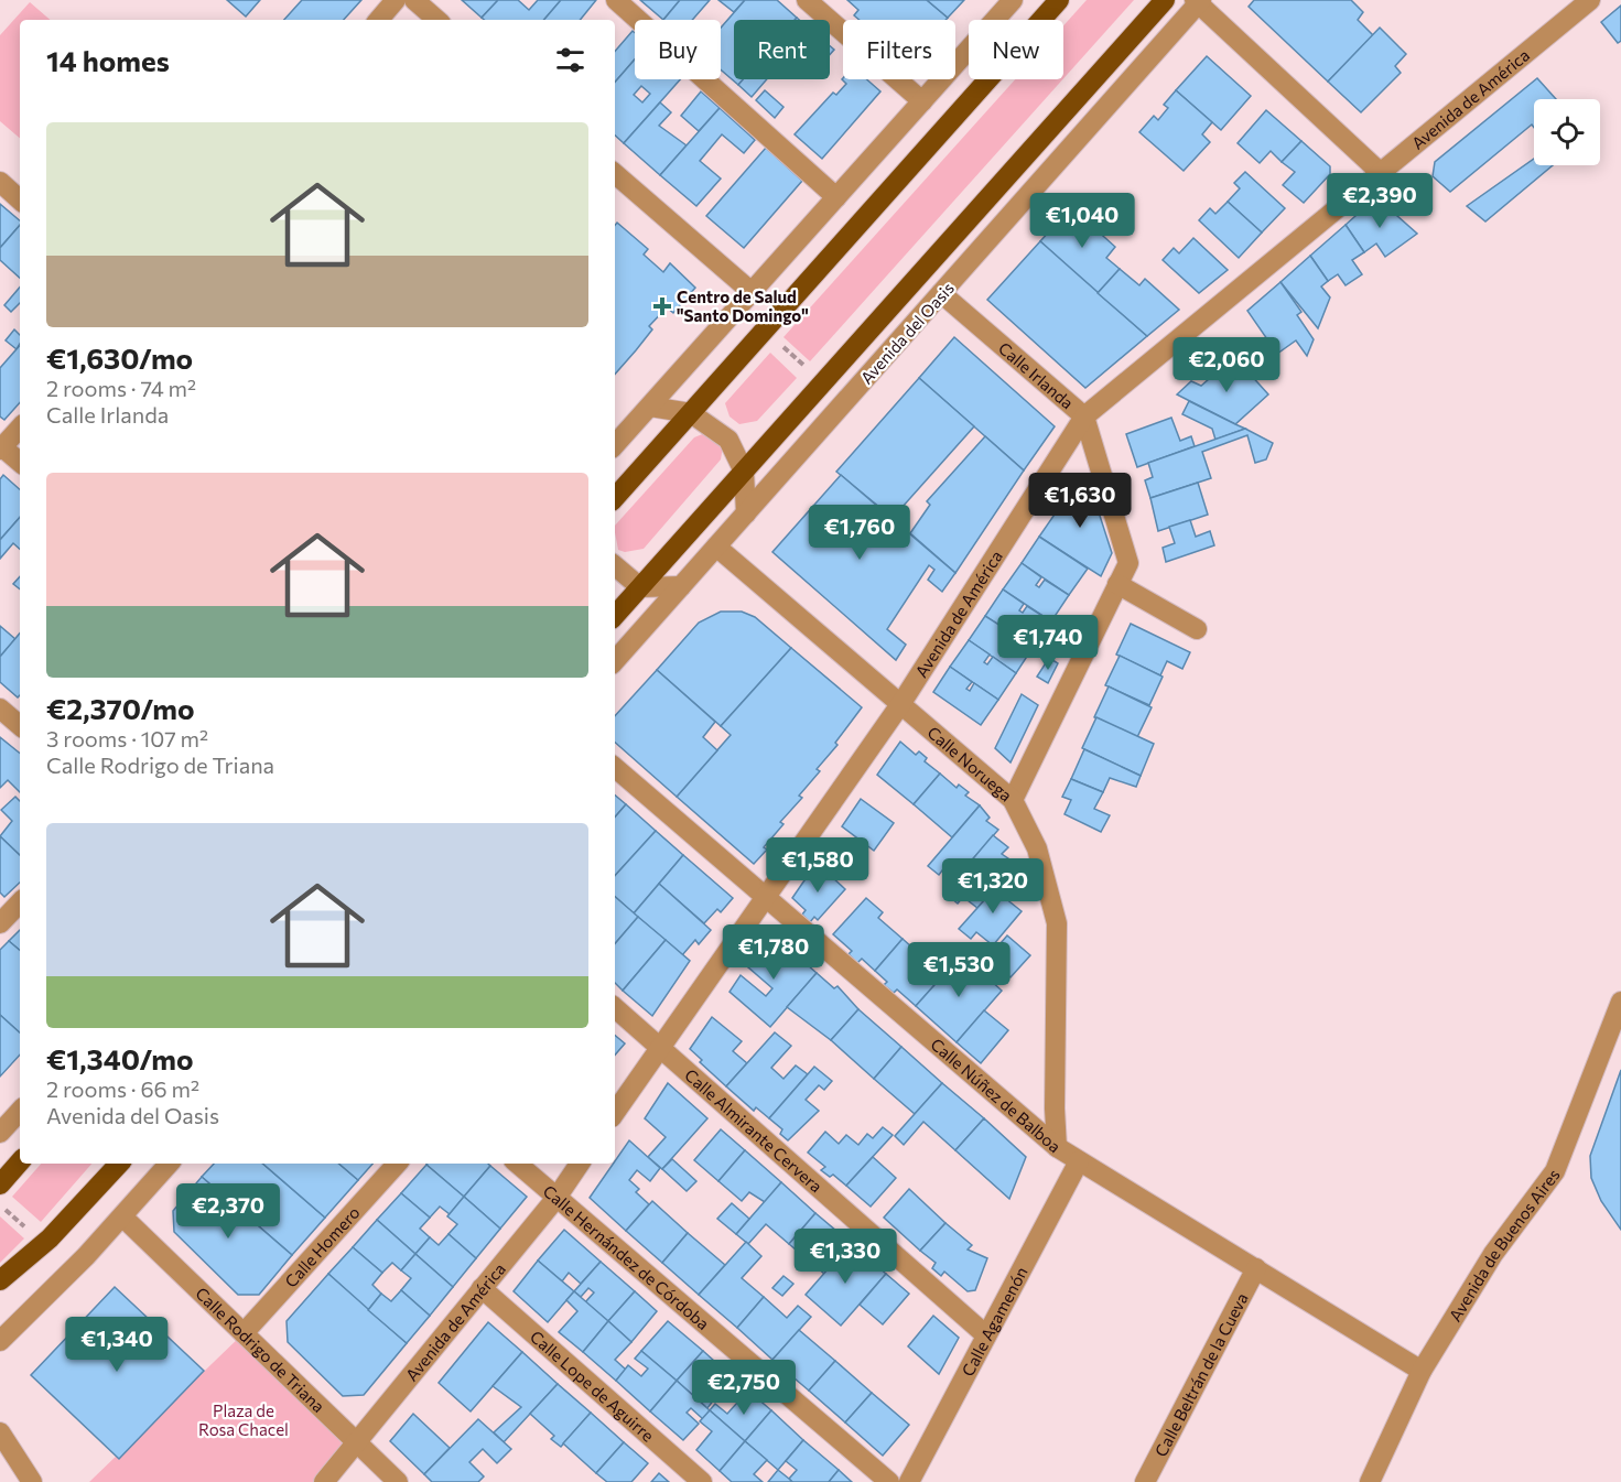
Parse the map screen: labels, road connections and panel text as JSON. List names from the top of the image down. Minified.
{"streets":{"main road":["Avenida del Oasis"],"street":["Avenida de América","Calle Irlanda","Calle Noruega","Calle Núñez de Balboa","Calle Almirante Cervera","Avenida de Buenos Aires","Calle Homero","Calle Hernández de Córdoba","Calle Agamenón","Calle Rodrigo de Triana","Calle Beltrán de la Cueva","Calle Lope de Aguirre"]},"crossings":[["Avenida de América","Calle Irlanda"],["Avenida de América","Calle Noruega"],["Avenida de América","Calle Núñez de Balboa"],["Avenida de América","Calle Almirante Cervera"],["Avenida de América","Calle Hernández de Córdoba"],["Avenida de América","Calle Rodrigo de Triana"],["Avenida de América","Calle Lope de Aguirre"],["Avenida del Oasis","Calle Irlanda"],["Avenida del Oasis","Calle Noruega"],["Calle Irlanda","Calle Noruega"],["Calle Noruega","Calle Núñez de Balboa"],["Calle Núñez de Balboa","Avenida de Buenos Aires"],["Calle Núñez de Balboa","Calle Agamenón"],["Calle Núñez de Balboa","Calle Beltrán de la Cueva"],["Calle Almirante Cervera","Calle Agamenón"],["Calle Homero","Calle Rodrigo de Triana"]],"parks":["Plaza de Rosa Chacel"],"places":{"health":["Centro de Salud \"Santo Domingo\""]},"page":{"chip":["Buy","Rent","Filters","New"],"heading":"14 homes","list":[{"name":"€1,630/mo","note":"2 rooms · 74 m² · Calle Irlanda"},{"name":"€2,370/mo","note":"3 rooms · 107 m² · Calle Rodrigo de Triana"},{"name":"€1,340/mo","note":"2 rooms · 66 m² · Avenida del Oasis"}],"price":["€2,390","€1,040","€2,060","€1,630","€1,760","€1,740","€1,580","€1,320","€1,780","€1,530","€2,370","€1,330","€1,340","€2,750"]}}
